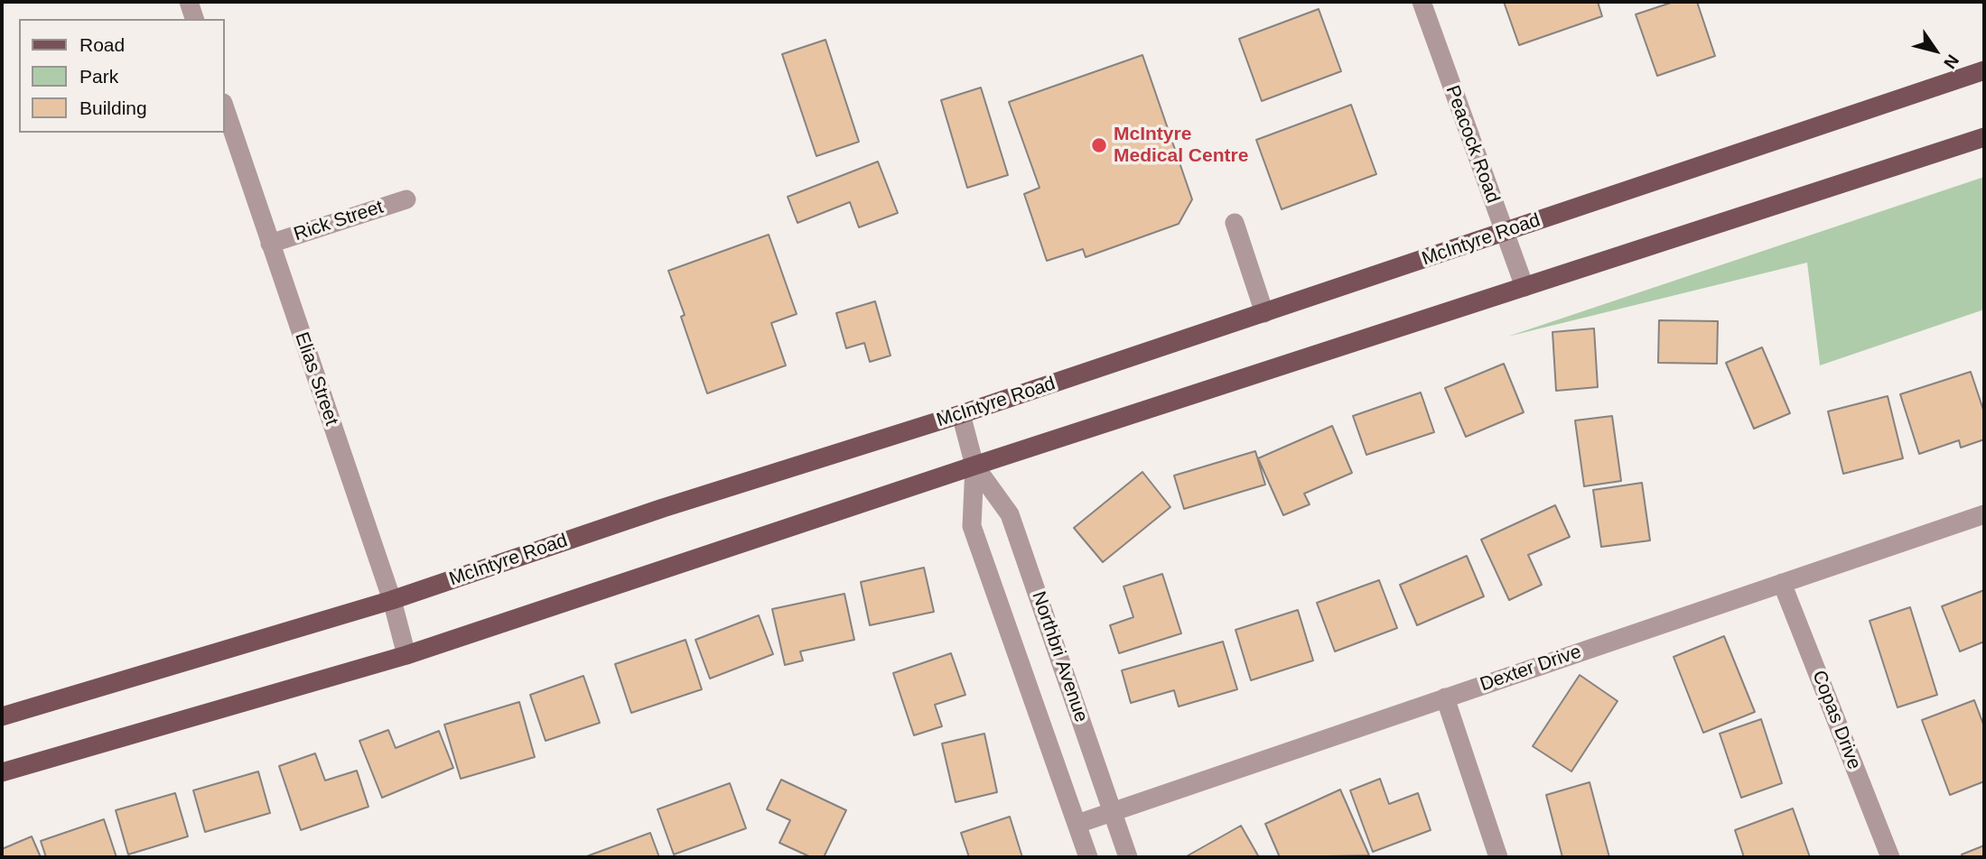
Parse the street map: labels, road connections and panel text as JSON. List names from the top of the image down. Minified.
{"streets":{"main road":["McIntyre Road"],"street":["Peacock Road","Rick Street","Elias Street","Northbri Avenue","Dexter Drive","Copas Drive"]},"crossings":[["Peacock Road","McIntyre Road"],["Rick Street","Elias Street"],["McIntyre Road","Elias Street"],["McIntyre Road","Northbri Avenue"],["Northbri Avenue","Dexter Drive"],["Dexter Drive","Copas Drive"]],"places":["McIntyre Medical Centre"],"legend":["Road","Park","Building"],"north":"bottom right"}
